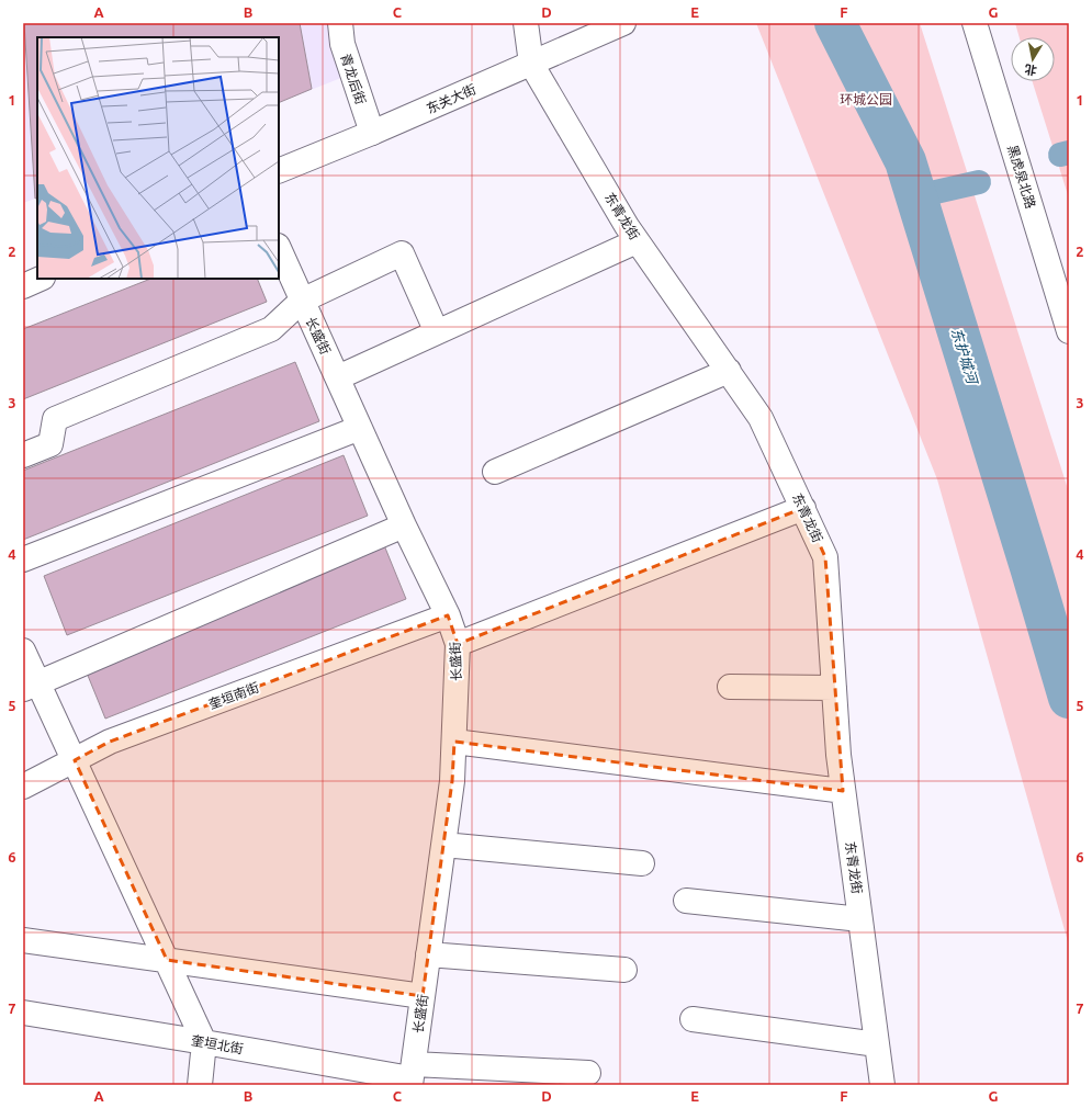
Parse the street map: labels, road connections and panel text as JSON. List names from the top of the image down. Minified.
{"streets":{"street":["青龙后街","东关大街","黑虎泉北路","东青龙街","长盛街","奎垣南街","奎垣北街"]},"crossings":[["青龙后街","东关大街"],["东关大街","东青龙街"],["长盛街","奎垣南街"],["长盛街","奎垣北街"]],"water":["东护城河"],"parks":["环城公园"],"north":"bottom","grid":{"columns":["A","B","C","D","E","F","G"],"rows":["1","2","3","4","5","6","7"]}}
